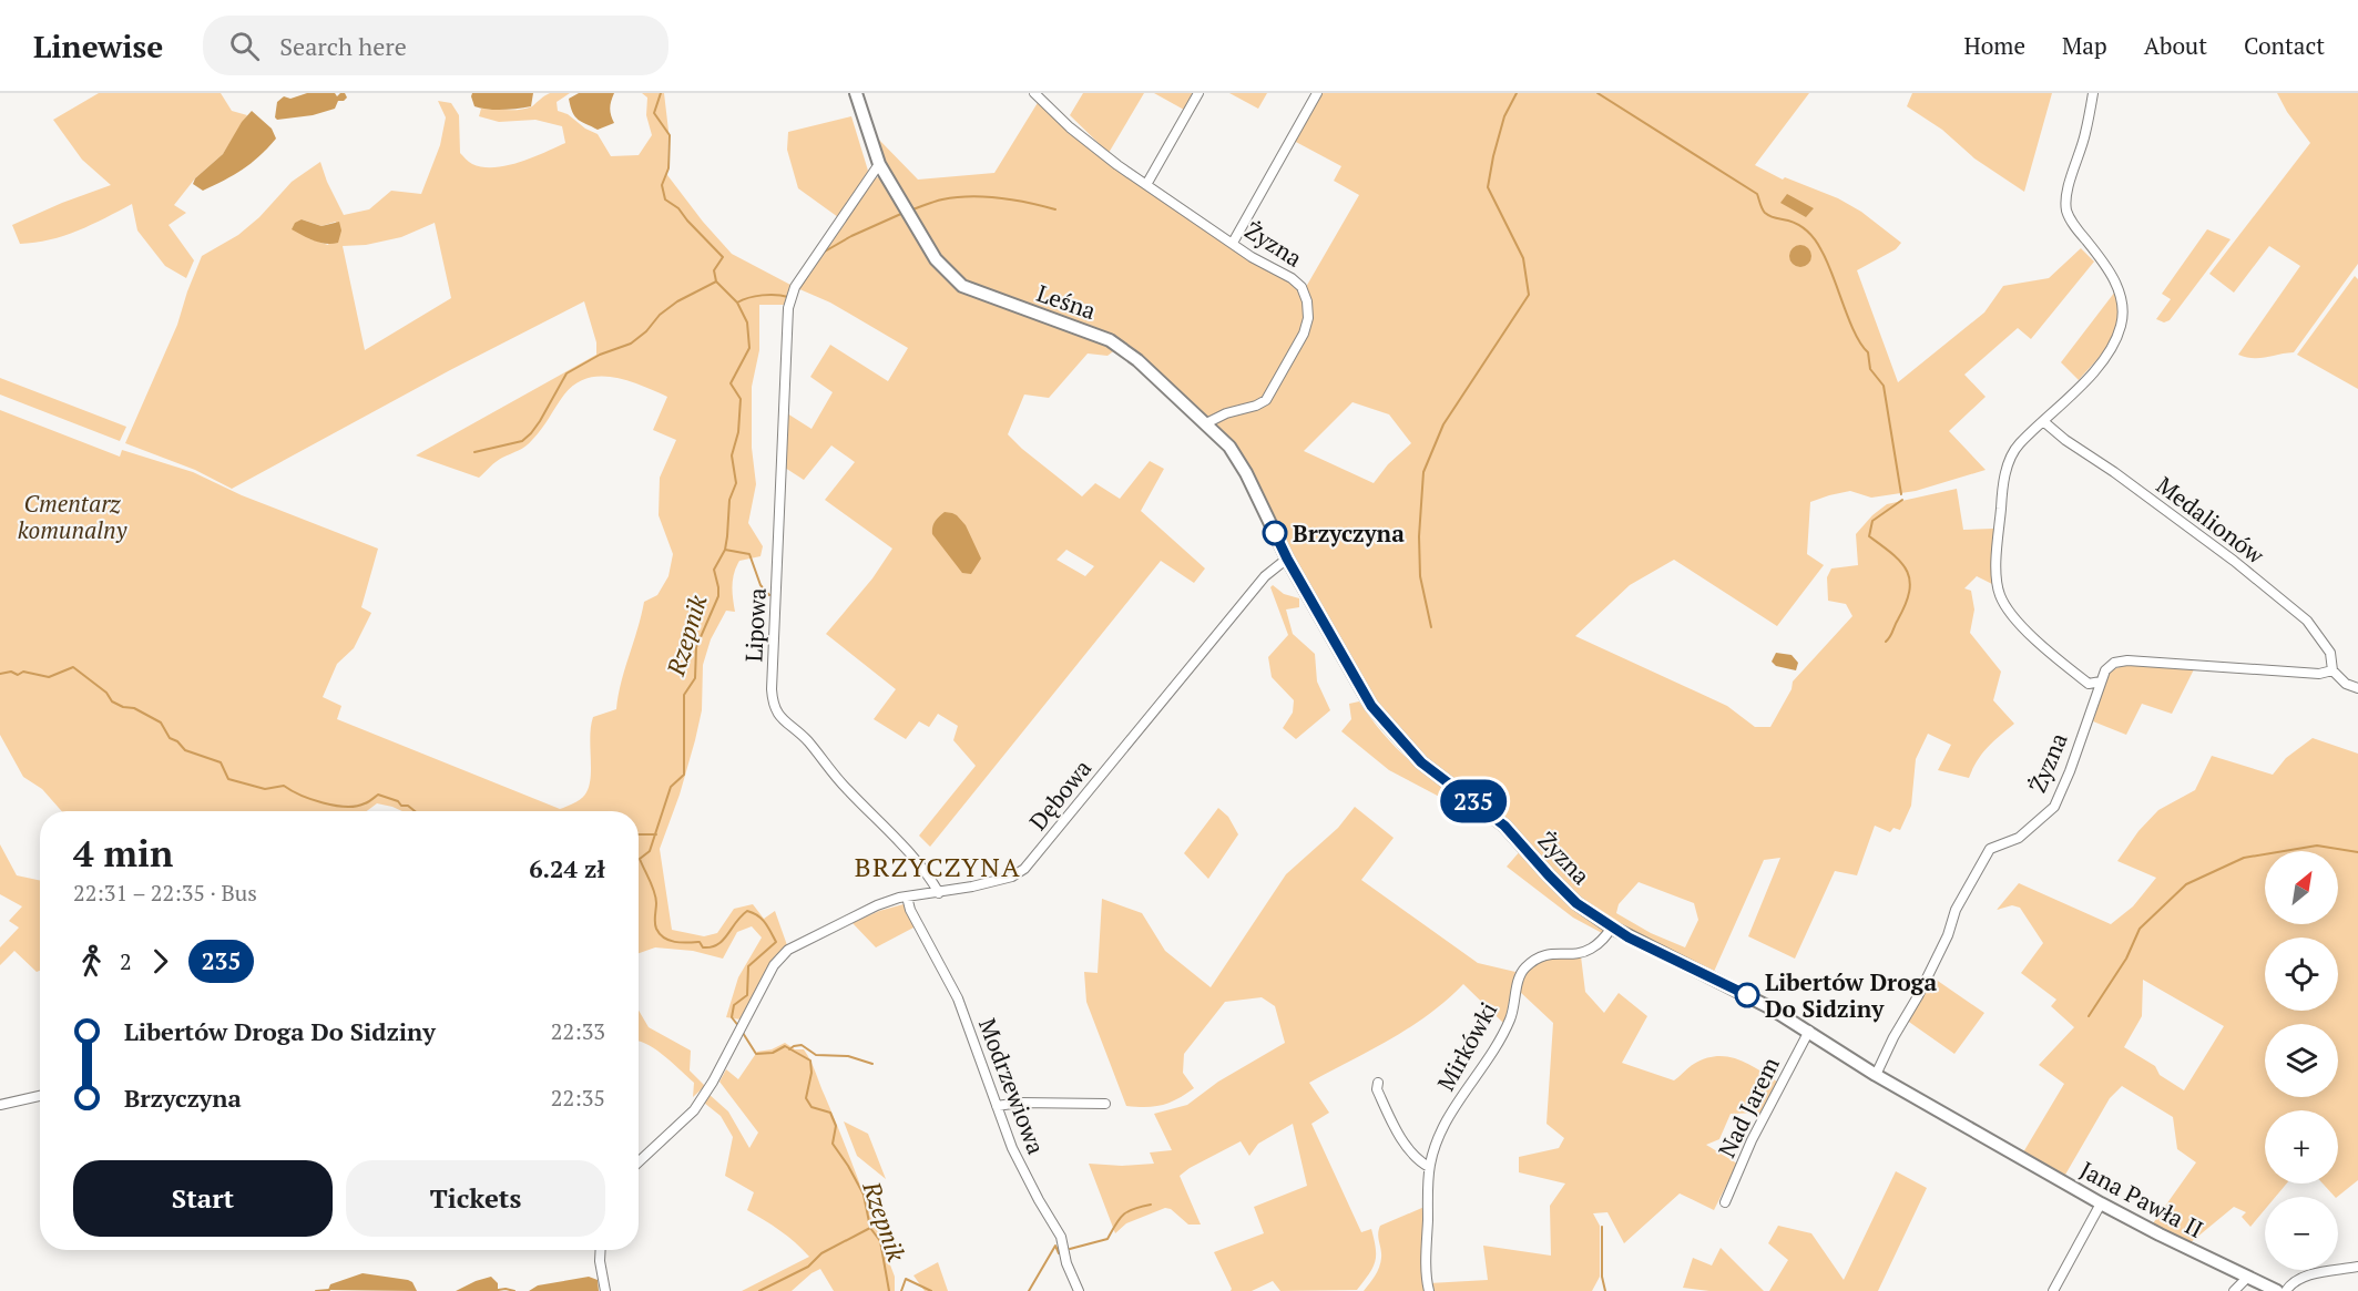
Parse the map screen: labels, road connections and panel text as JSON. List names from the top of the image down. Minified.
{"streets":{"street":["Żyzna","Leśna","Medalionów","Lipowa","Dębowa","Mirkówki","Modrzewiowa","Nad Jarem","Jana Pawła II"]},"crossings":[["Żyzna","Leśna"],["Żyzna","Dębowa"],["Żyzna","Mirkówki"],["Żyzna","Nad Jarem"],["Żyzna","Jana Pawła II"],["Leśna","Lipowa"],["Leśna","Dębowa"],["Lipowa","Dębowa"],["Dębowa","Modrzewiowa"]],"districts":["BRZYCZYNA"],"water":["Rzepnik"],"parks":["Cmentarz komunalny"],"places":["Brzyczyna","Libertów Droga Do Sidziny"],"lines":["bus line 235"],"north":"top right","page":{"header":"Linewise","search":"Search here","nav":["Home","Map","About","Contact"],"on_map":"235","heading":["4 min","22:31 – 22:35 · Bus","6.24 zł"],"map_buttons":["+","−"],"legs":["2","235"],"list":[{"name":"Libertów Droga Do Sidziny","value":"22:33"},{"name":"Brzyczyna","value":"22:35"}],"buttons":["Start","Tickets"]}}
